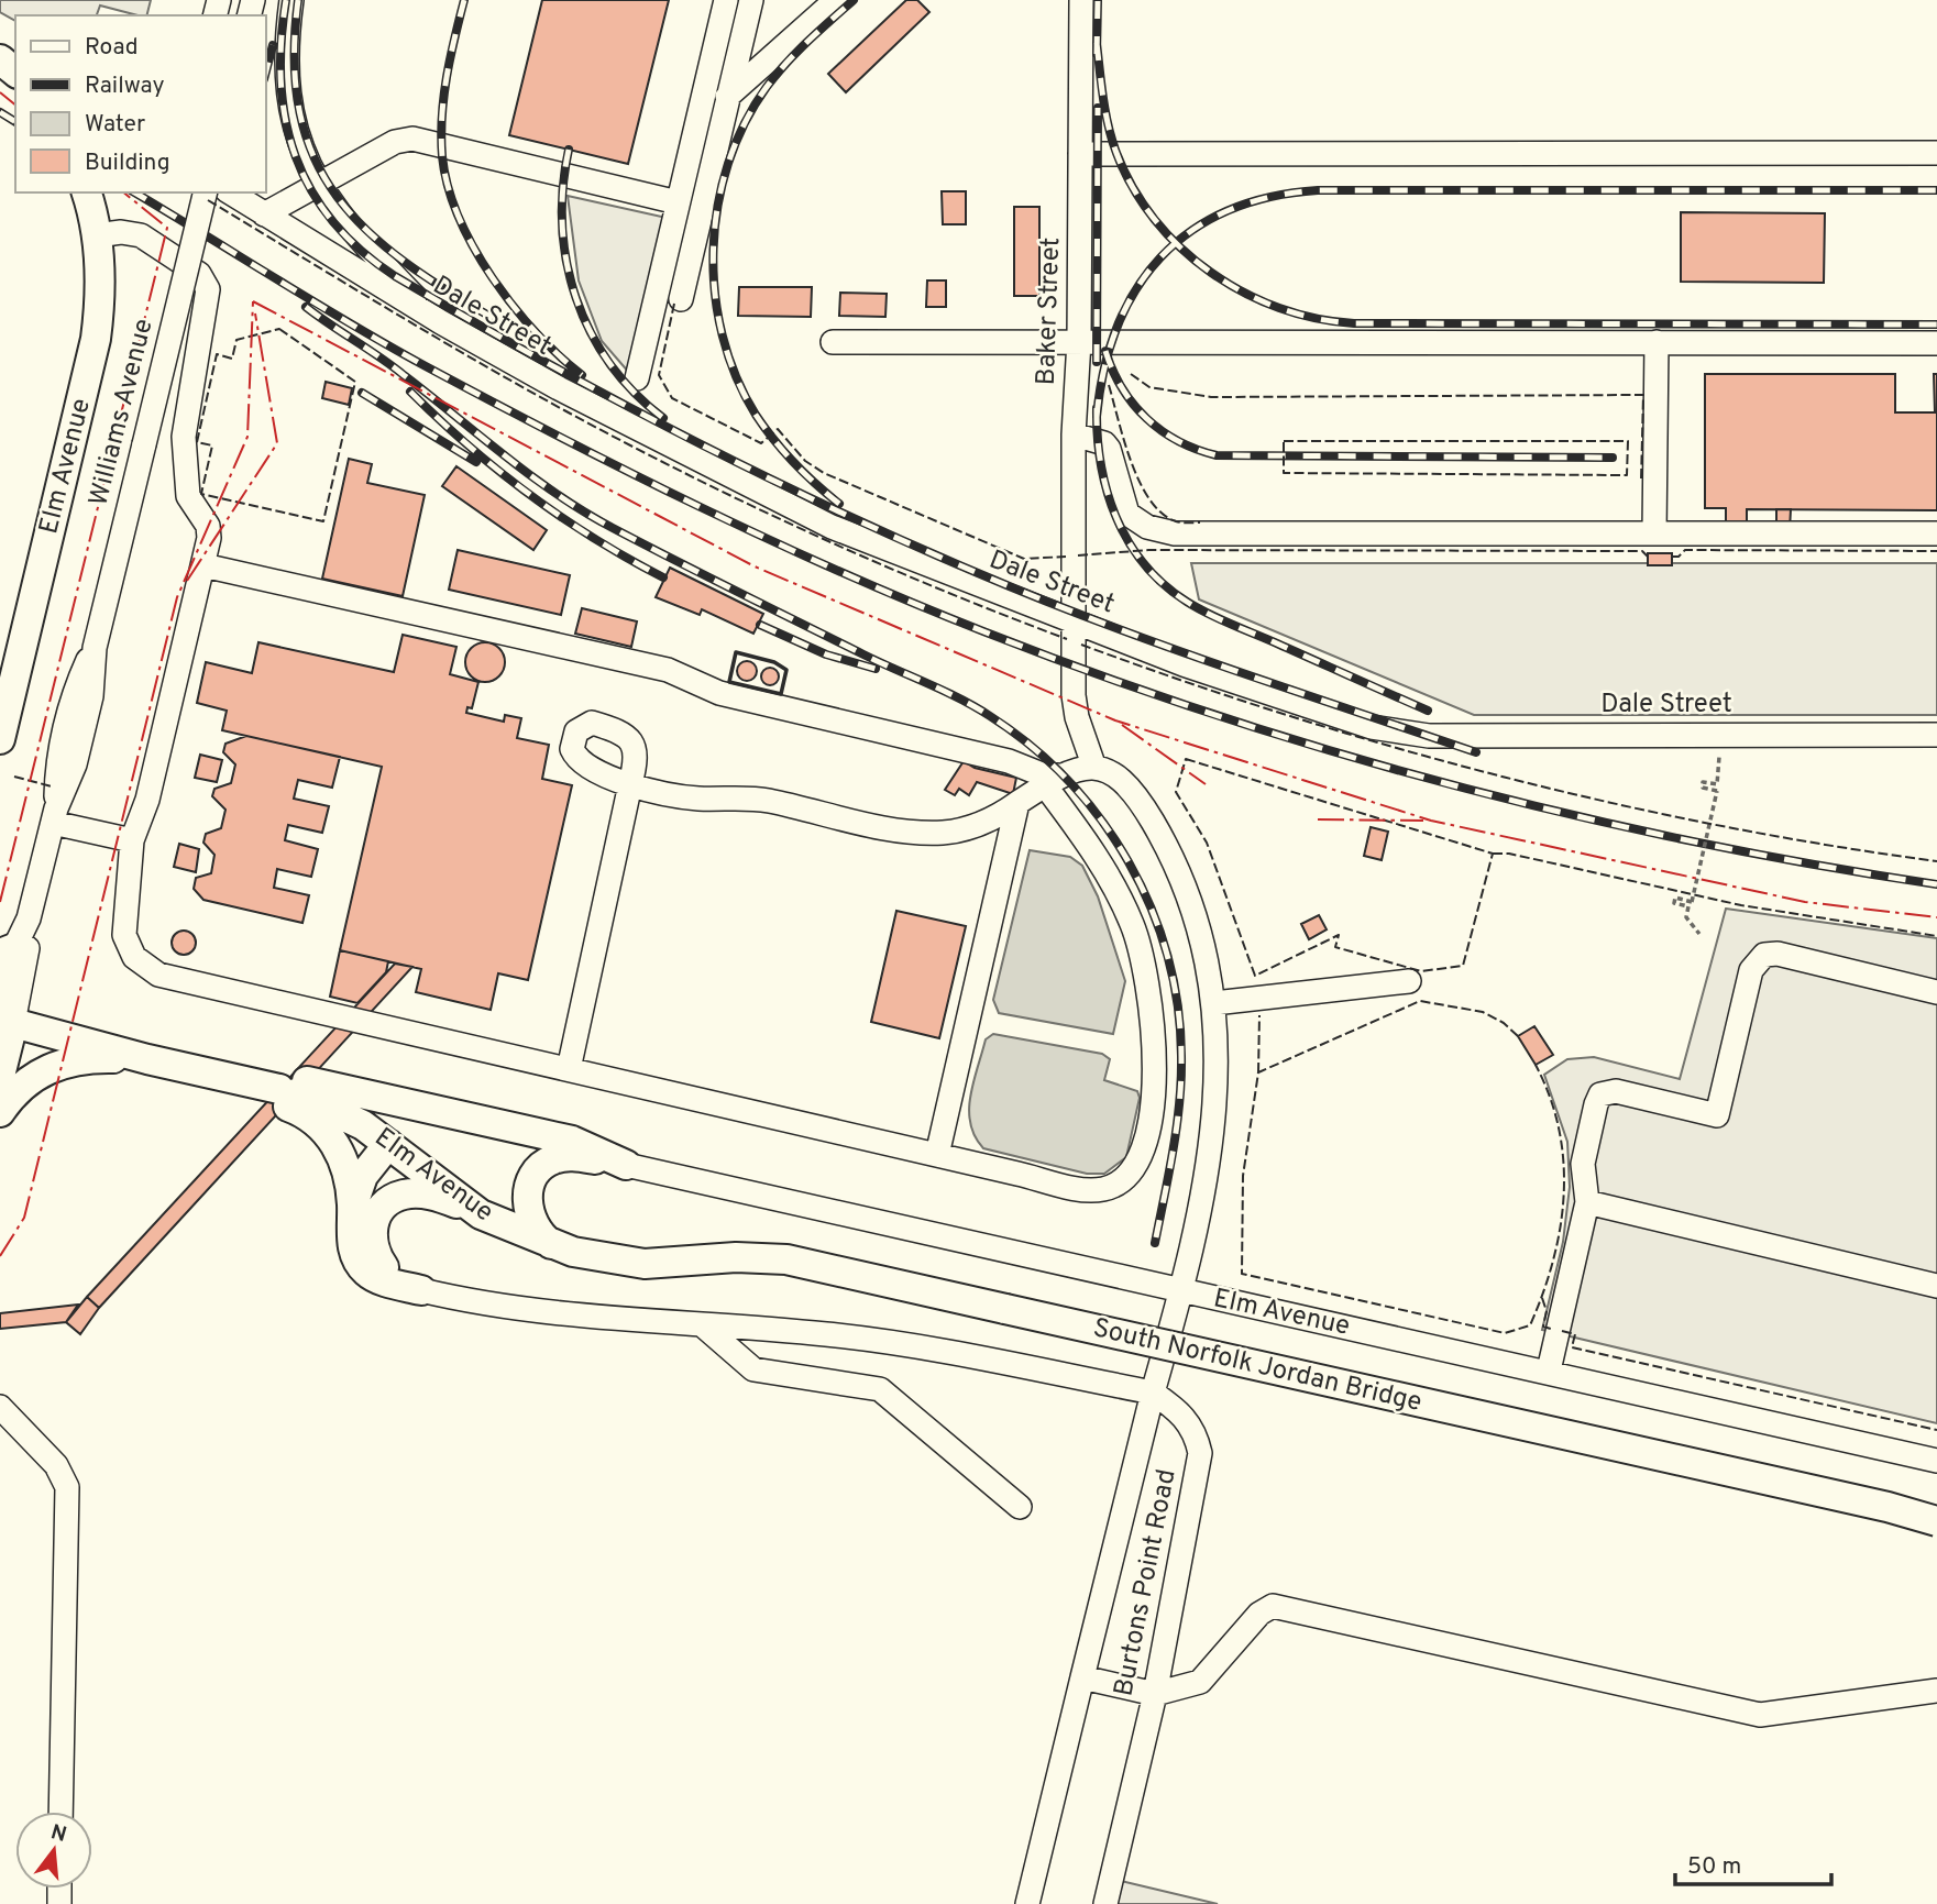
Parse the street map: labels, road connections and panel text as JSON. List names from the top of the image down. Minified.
{"streets":{"main road":["Elm Avenue","South Norfolk Jordan Bridge"],"street":["Baker Street","Dale Street","Williams Avenue","Burtons Point Road"]},"crossings":[["Baker Street","Dale Street"],["Elm Avenue","South Norfolk Jordan Bridge"]],"legend":["Road","Railway","Water","Building"],"scale_bar":"50 m","north":"top"}
